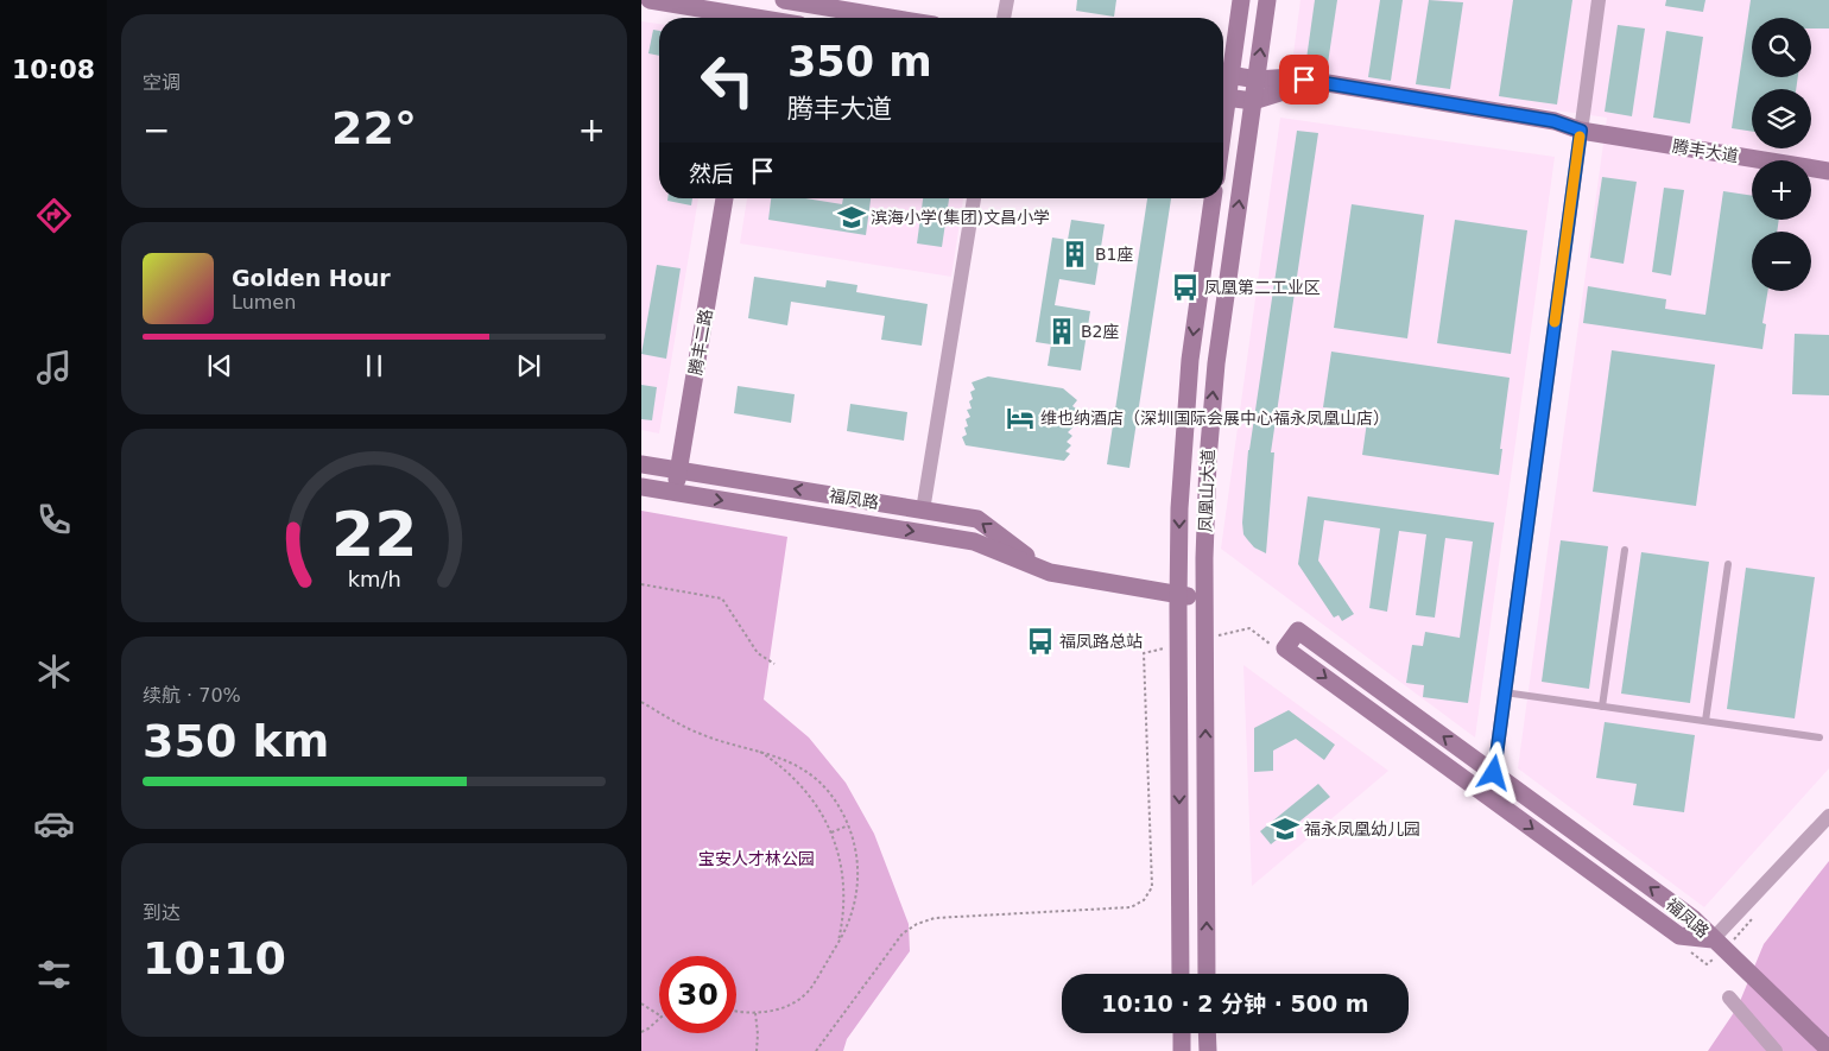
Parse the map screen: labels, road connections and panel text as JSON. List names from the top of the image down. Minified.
{"streets":{"main road":["腾丰大道","腾丰二路","凤凰山大道","福凤路"]},"crossings":[["腾丰大道","凤凰山大道"],["腾丰二路","福凤路"],["凤凰山大道","福凤路"]],"parks":["宝安人才林公园"],"places":{"school or university":["滨海小学(集团)文昌小学","福永凤凰幼儿园"],"building":["B1座","B2座"],"bus stop":["凤凰第二工业区","福凤路总站"],"hotel":["维也纳酒店（深圳国际会展中心福永凤凰山店）"]},"page":{"tabs":"10:08","tile":["空调",["续航 · 70%","350 km"],["到达","10:10"]],"map_buttons":["+","−"],"turn":["350 m","腾丰大道"],"heat":["−","22°","+"],"then":"然后","song":["Golden Hour","Lumen"],"limit":"30","trip":"10:10 · 2 分钟 · 500 m","gauge":["22","km/h"]}}
